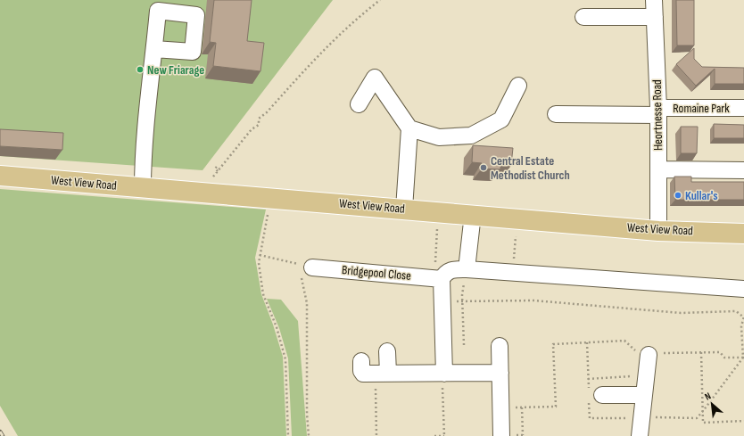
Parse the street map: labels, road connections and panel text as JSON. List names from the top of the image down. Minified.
{"streets":{"main road":["West View Road"],"street":["Romaine Park","Heortnesse Road","Bridgepool Close"]},"crossings":[["Romaine Park","Heortnesse Road"],["Heortnesse Road","West View Road"]],"places":["New Friarage","Central Estate Methodist Church","Kullar's"],"north":"top left"}
